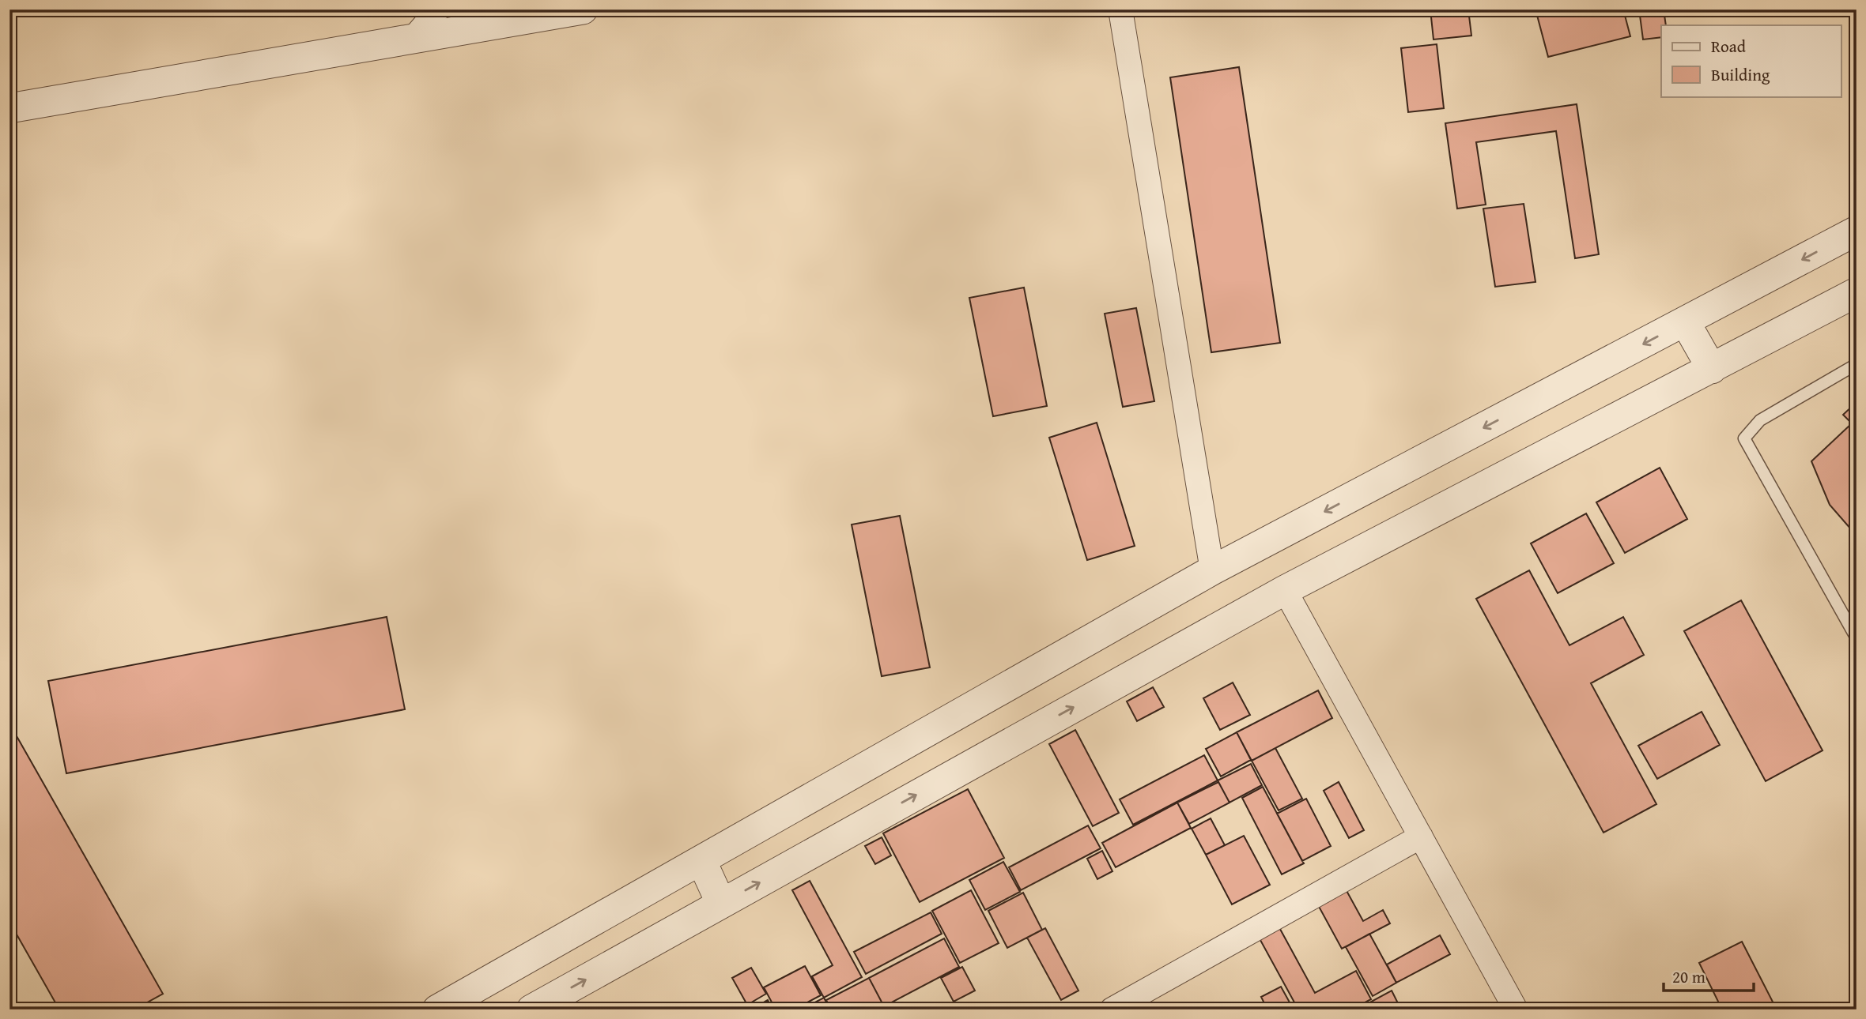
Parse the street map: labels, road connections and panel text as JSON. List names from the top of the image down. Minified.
{"legend":["Road","Building"],"scale_bar":"20 m"}
